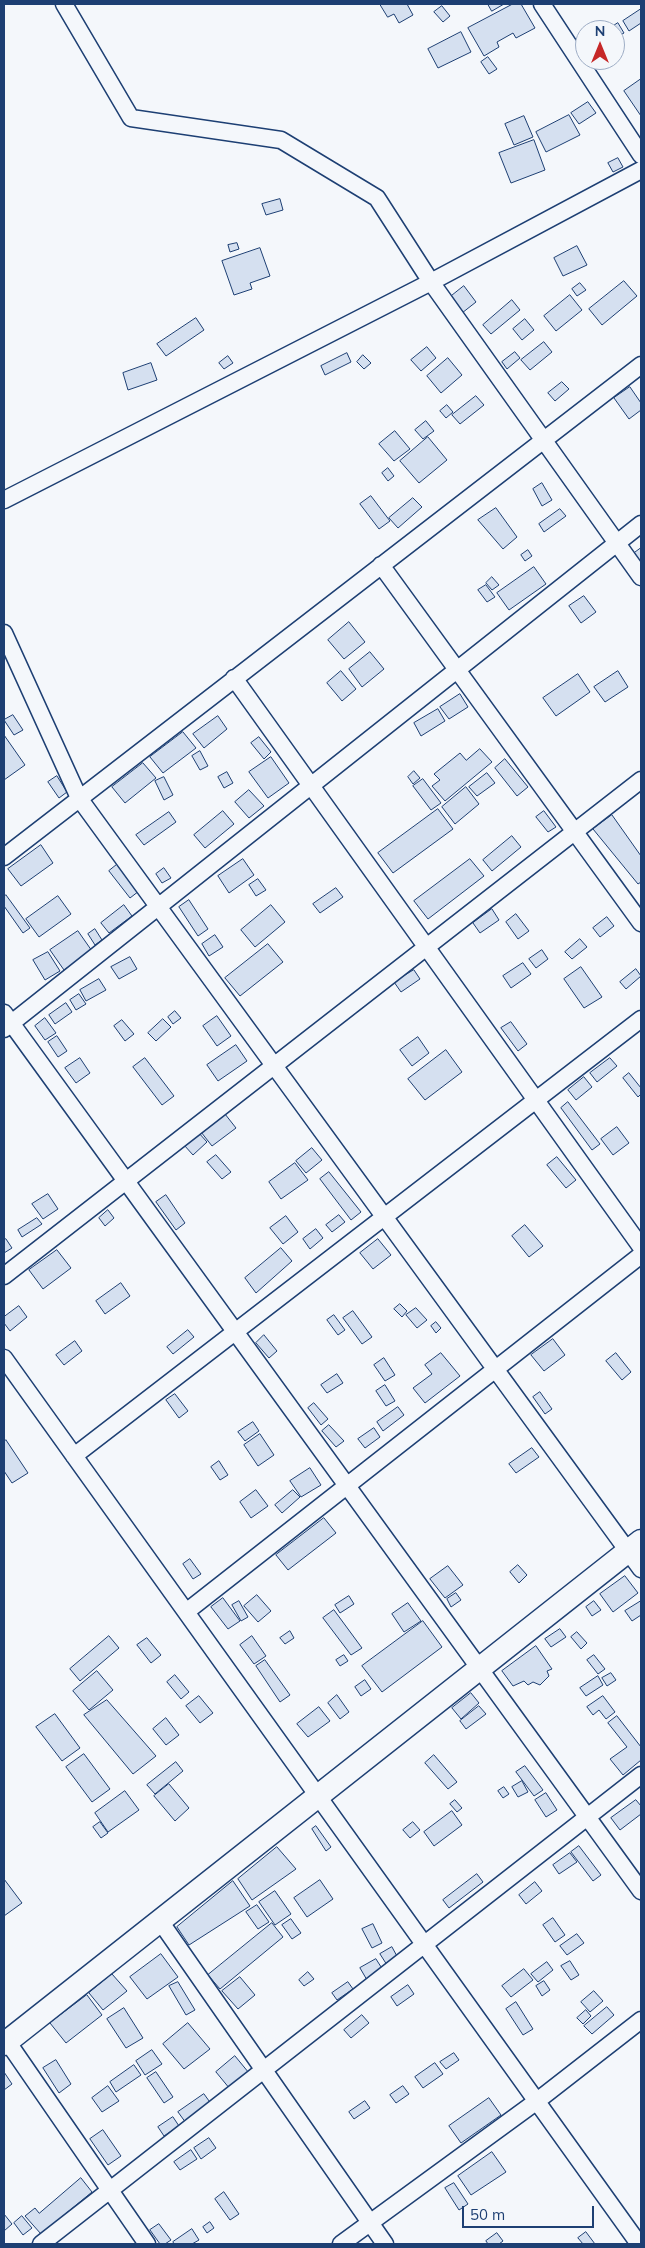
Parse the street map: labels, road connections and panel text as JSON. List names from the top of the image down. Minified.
{"scale_bar":"50 m","north":"top"}
